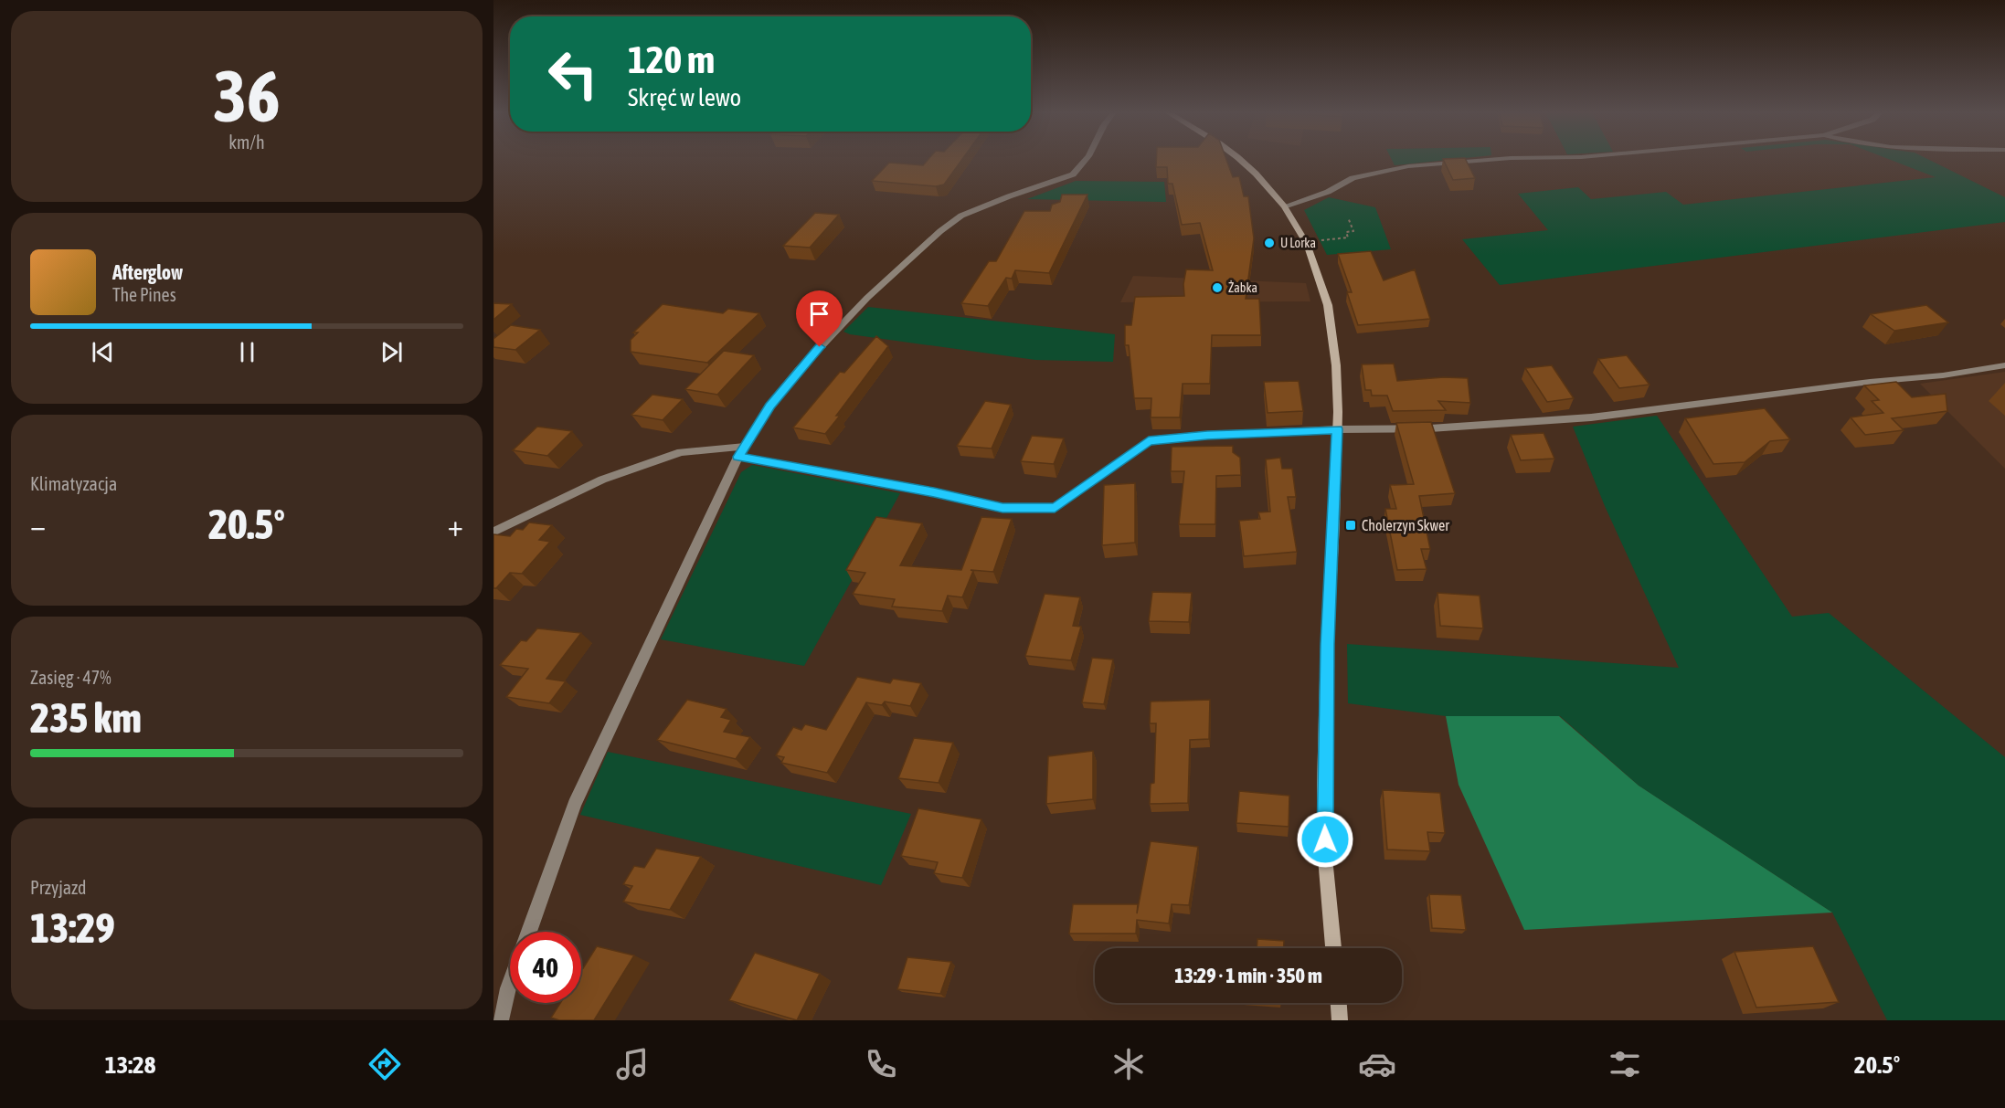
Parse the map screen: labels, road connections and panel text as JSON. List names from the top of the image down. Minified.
{"places":{"other":["U Lorka","Żabka"],"transit":["Cholerzyn Skwer"]},"page":{"tile":[["36","km/h"],"Klimatyzacja",["Zasięg · 47%","235 km"],["Przyjazd","13:29"]],"turn":["120 m","Skręć w lewo"],"song":["Afterglow","The Pines"],"heat":["−","20.5°","+"],"limit":"40","trip":"13:29 · 1 min · 350 m","tabs":["13:28","20.5°"]}}
